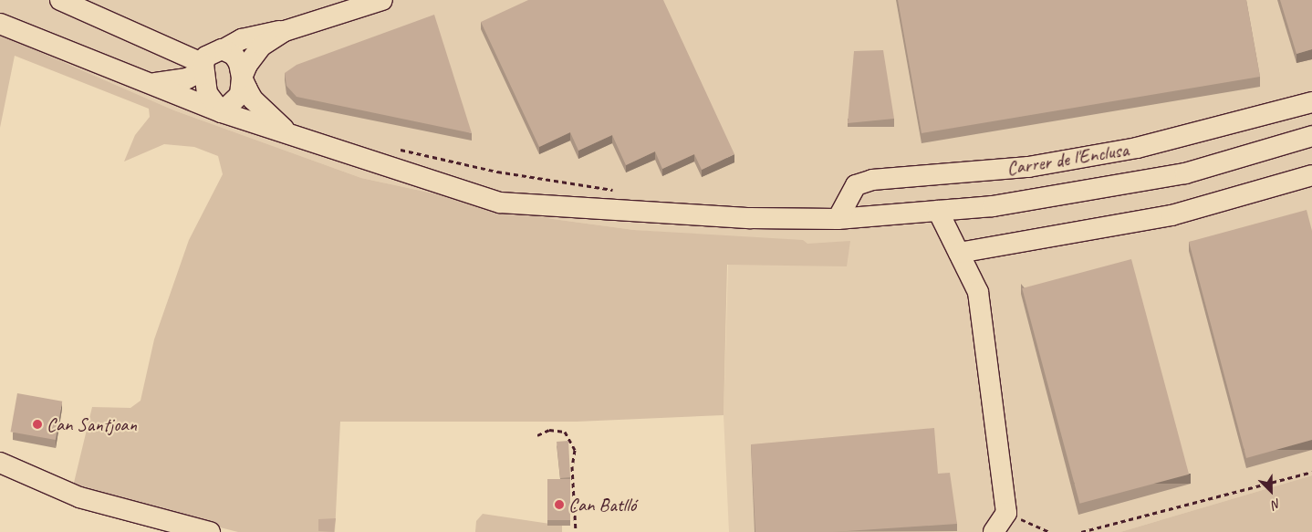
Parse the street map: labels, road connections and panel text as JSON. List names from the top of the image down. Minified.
{"streets":{"street":["Carrer de l'Enclusa"]},"places":["Can Santjoan","Can Batlló"],"north":"bottom right"}
